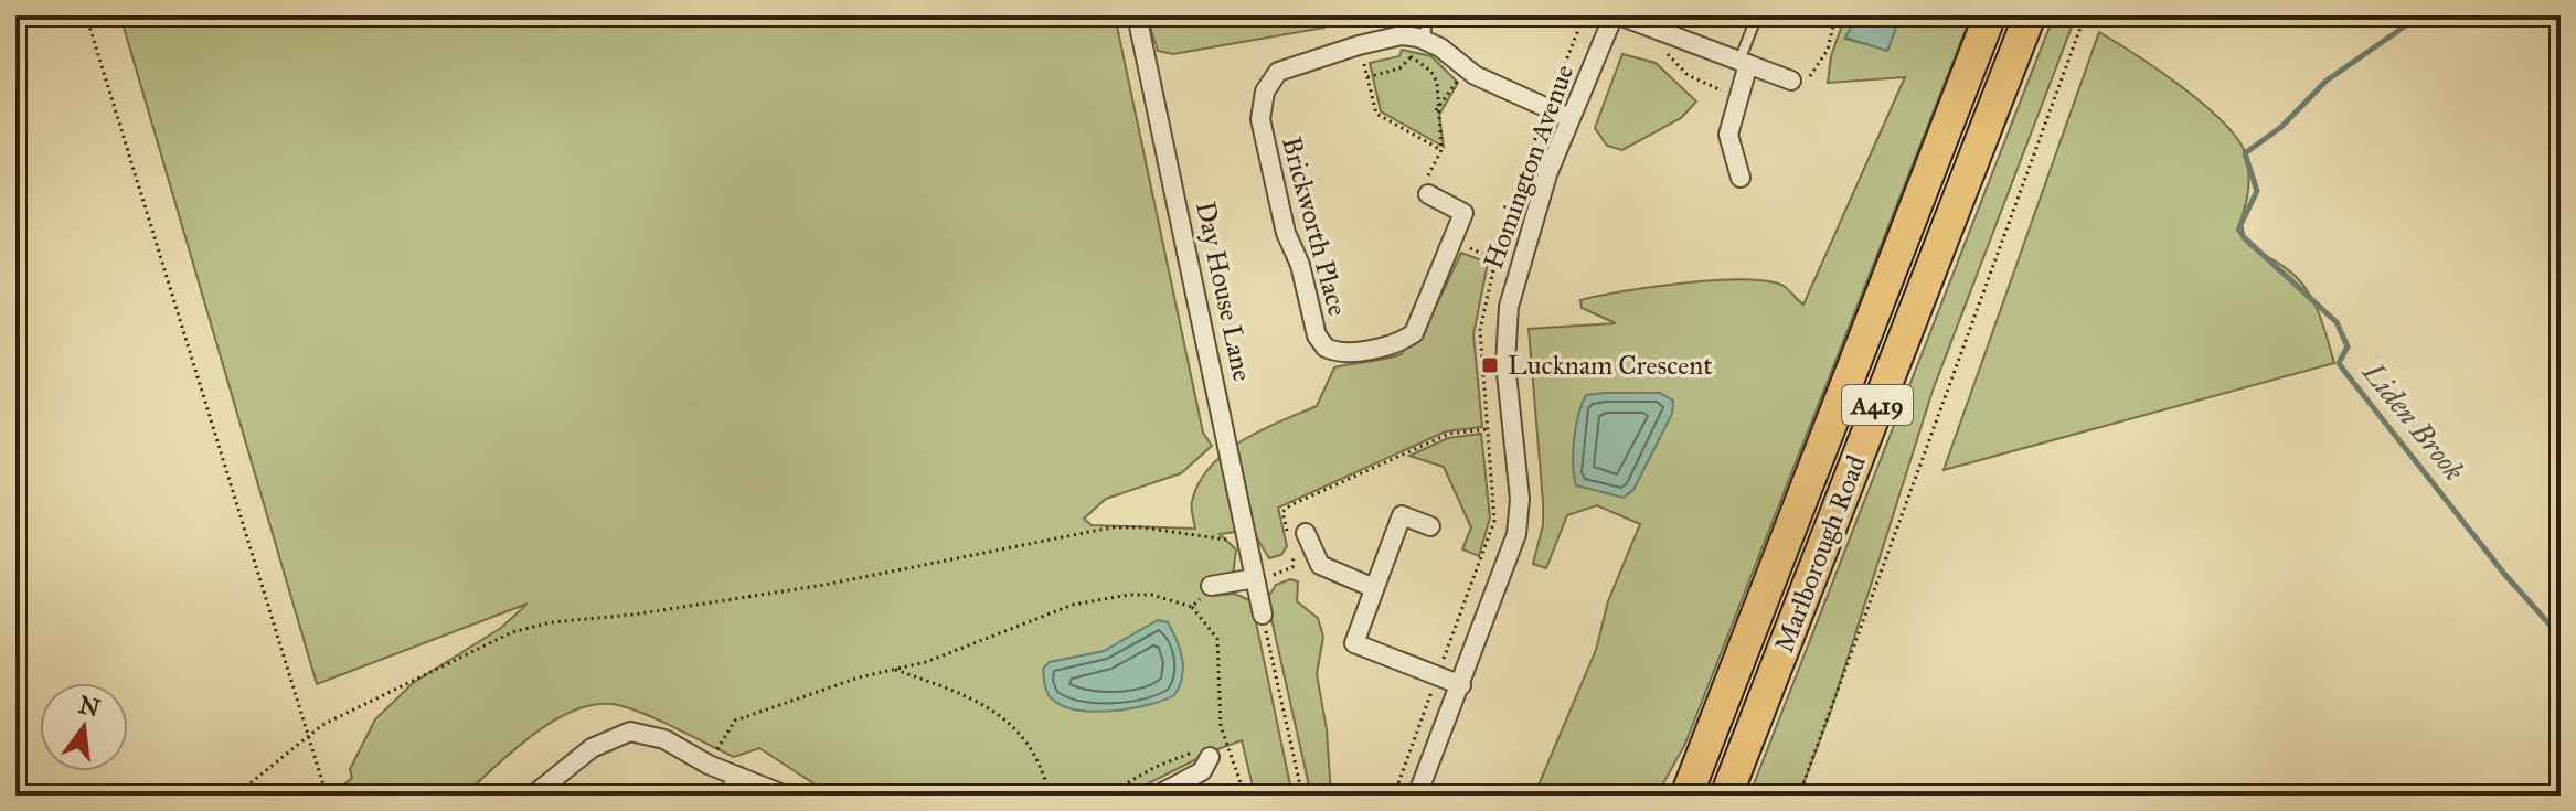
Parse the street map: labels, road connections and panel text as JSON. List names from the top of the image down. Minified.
{"streets":{"highway":["A419","Marlborough Road"],"street":["Homington Avenue","Brickworth Place","Day House Lane"]},"crossings":[["Homington Avenue","Brickworth Place"]],"water":["Liden Brook"],"places":{"transit":["Lucknam Crescent"]},"north":"top"}
